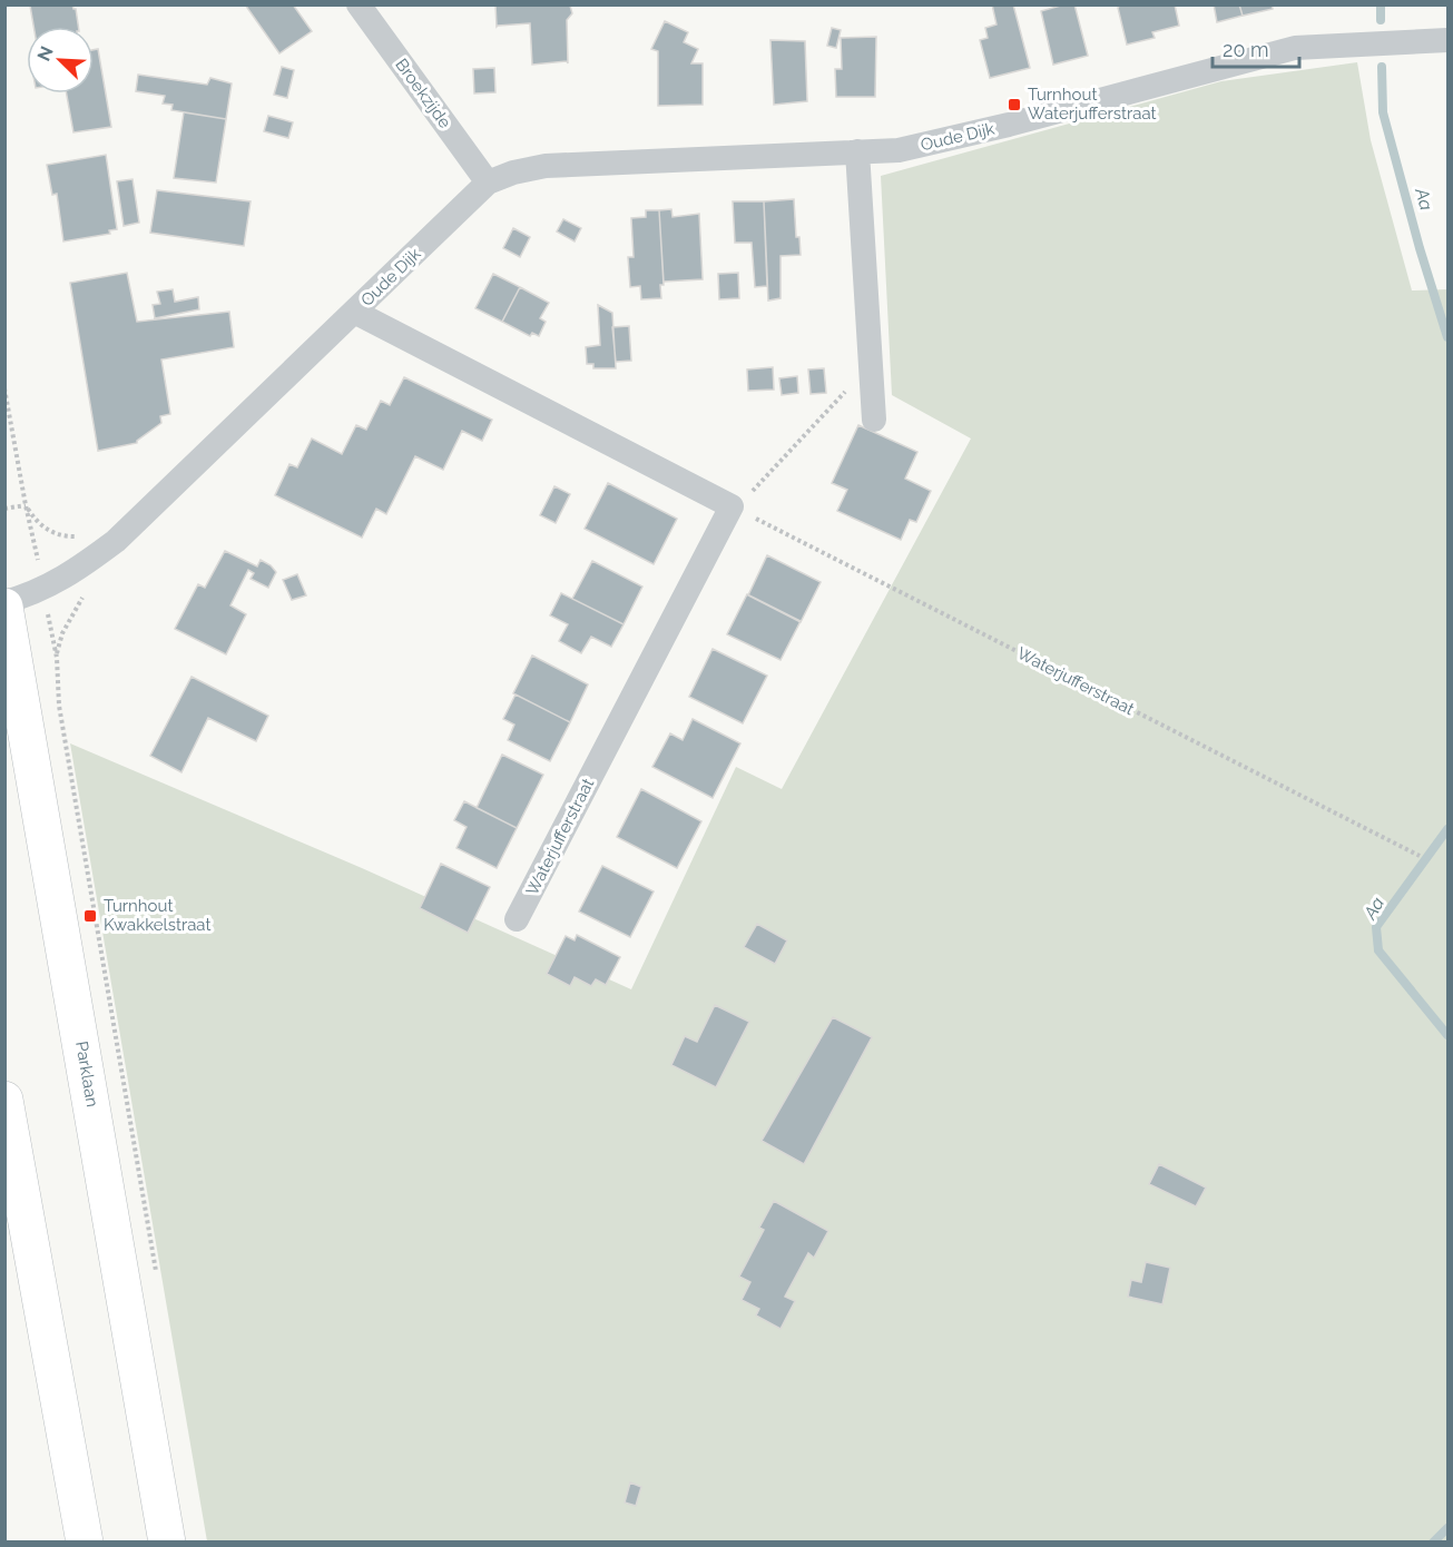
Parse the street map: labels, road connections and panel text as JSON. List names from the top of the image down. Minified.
{"streets":{"main road":["Parklaan"],"street":["Broekzijde","Oude Dijk","Waterjufferstraat"]},"crossings":[["Broekzijde","Oude Dijk"],["Oude Dijk","Parklaan"]],"water":["Aa"],"places":{"transit":["Turnhout Waterjufferstraat","Turnhout Kwakkelstraat"]},"scale_bar":"20 m","north":"top left"}
